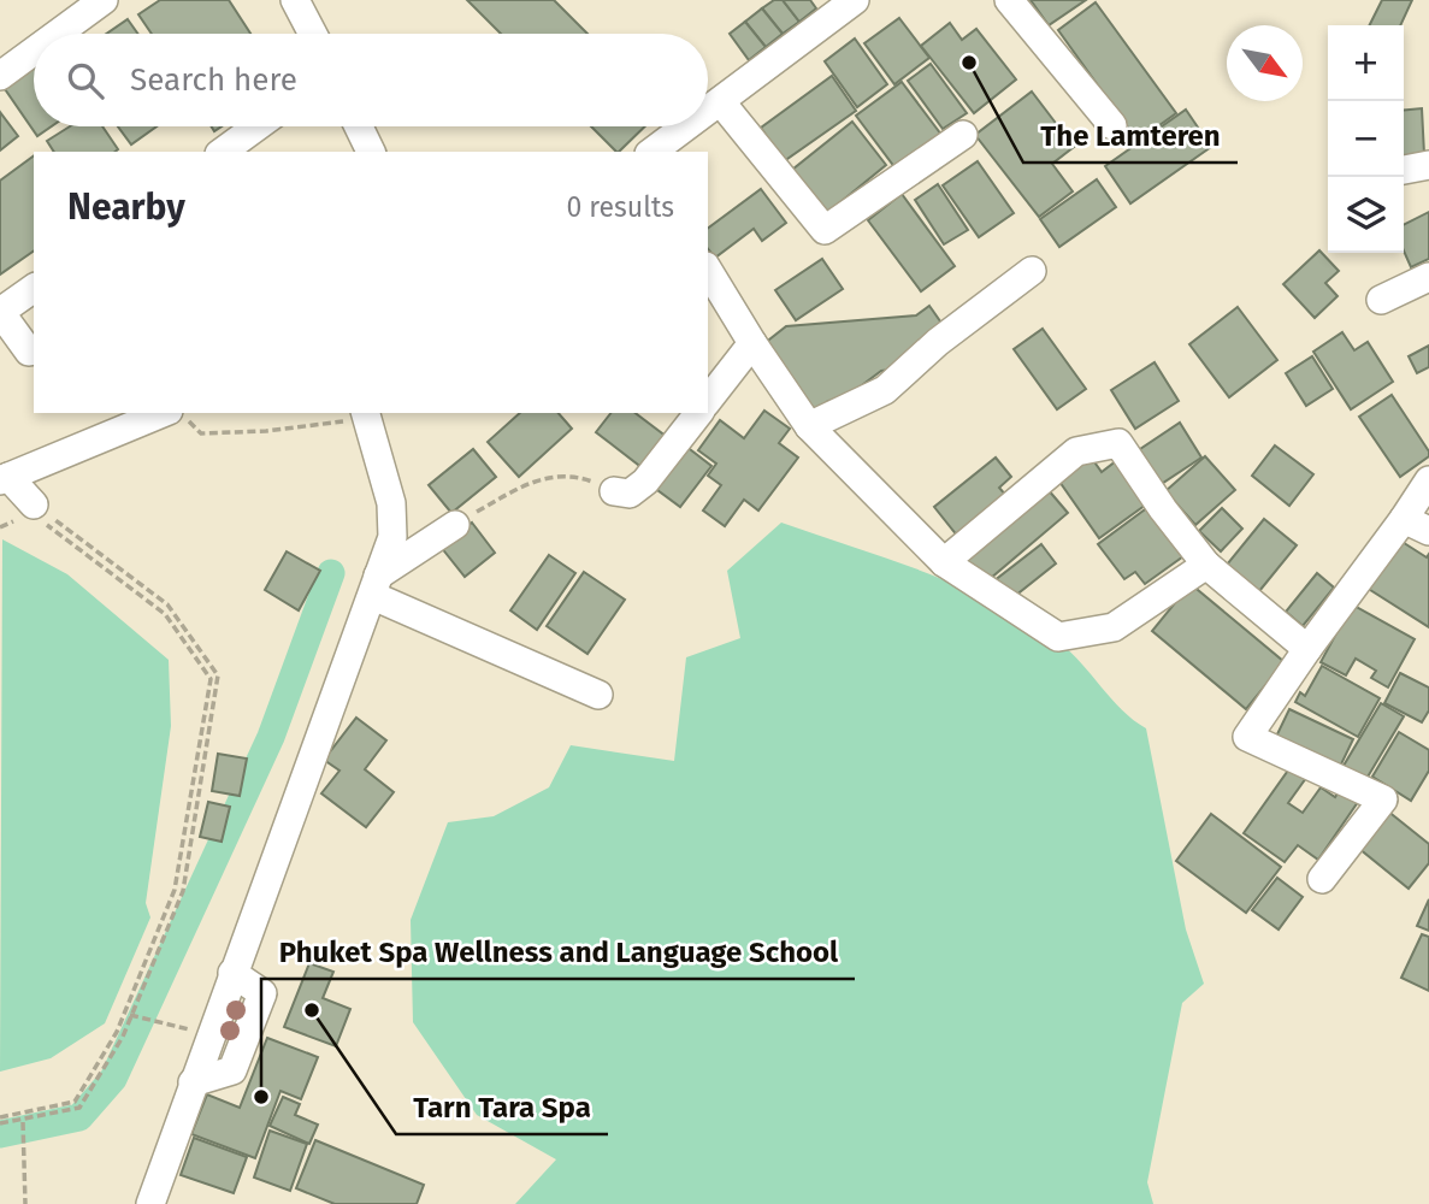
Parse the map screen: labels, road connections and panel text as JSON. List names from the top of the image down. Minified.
{"places":["The Lamteren","Tarn Tara Spa","Phuket Spa Wellness and Language School"],"north":"bottom right","page":{"map_buttons":["+","−"],"search":"Search here","heading":["Nearby","0 results"]}}
